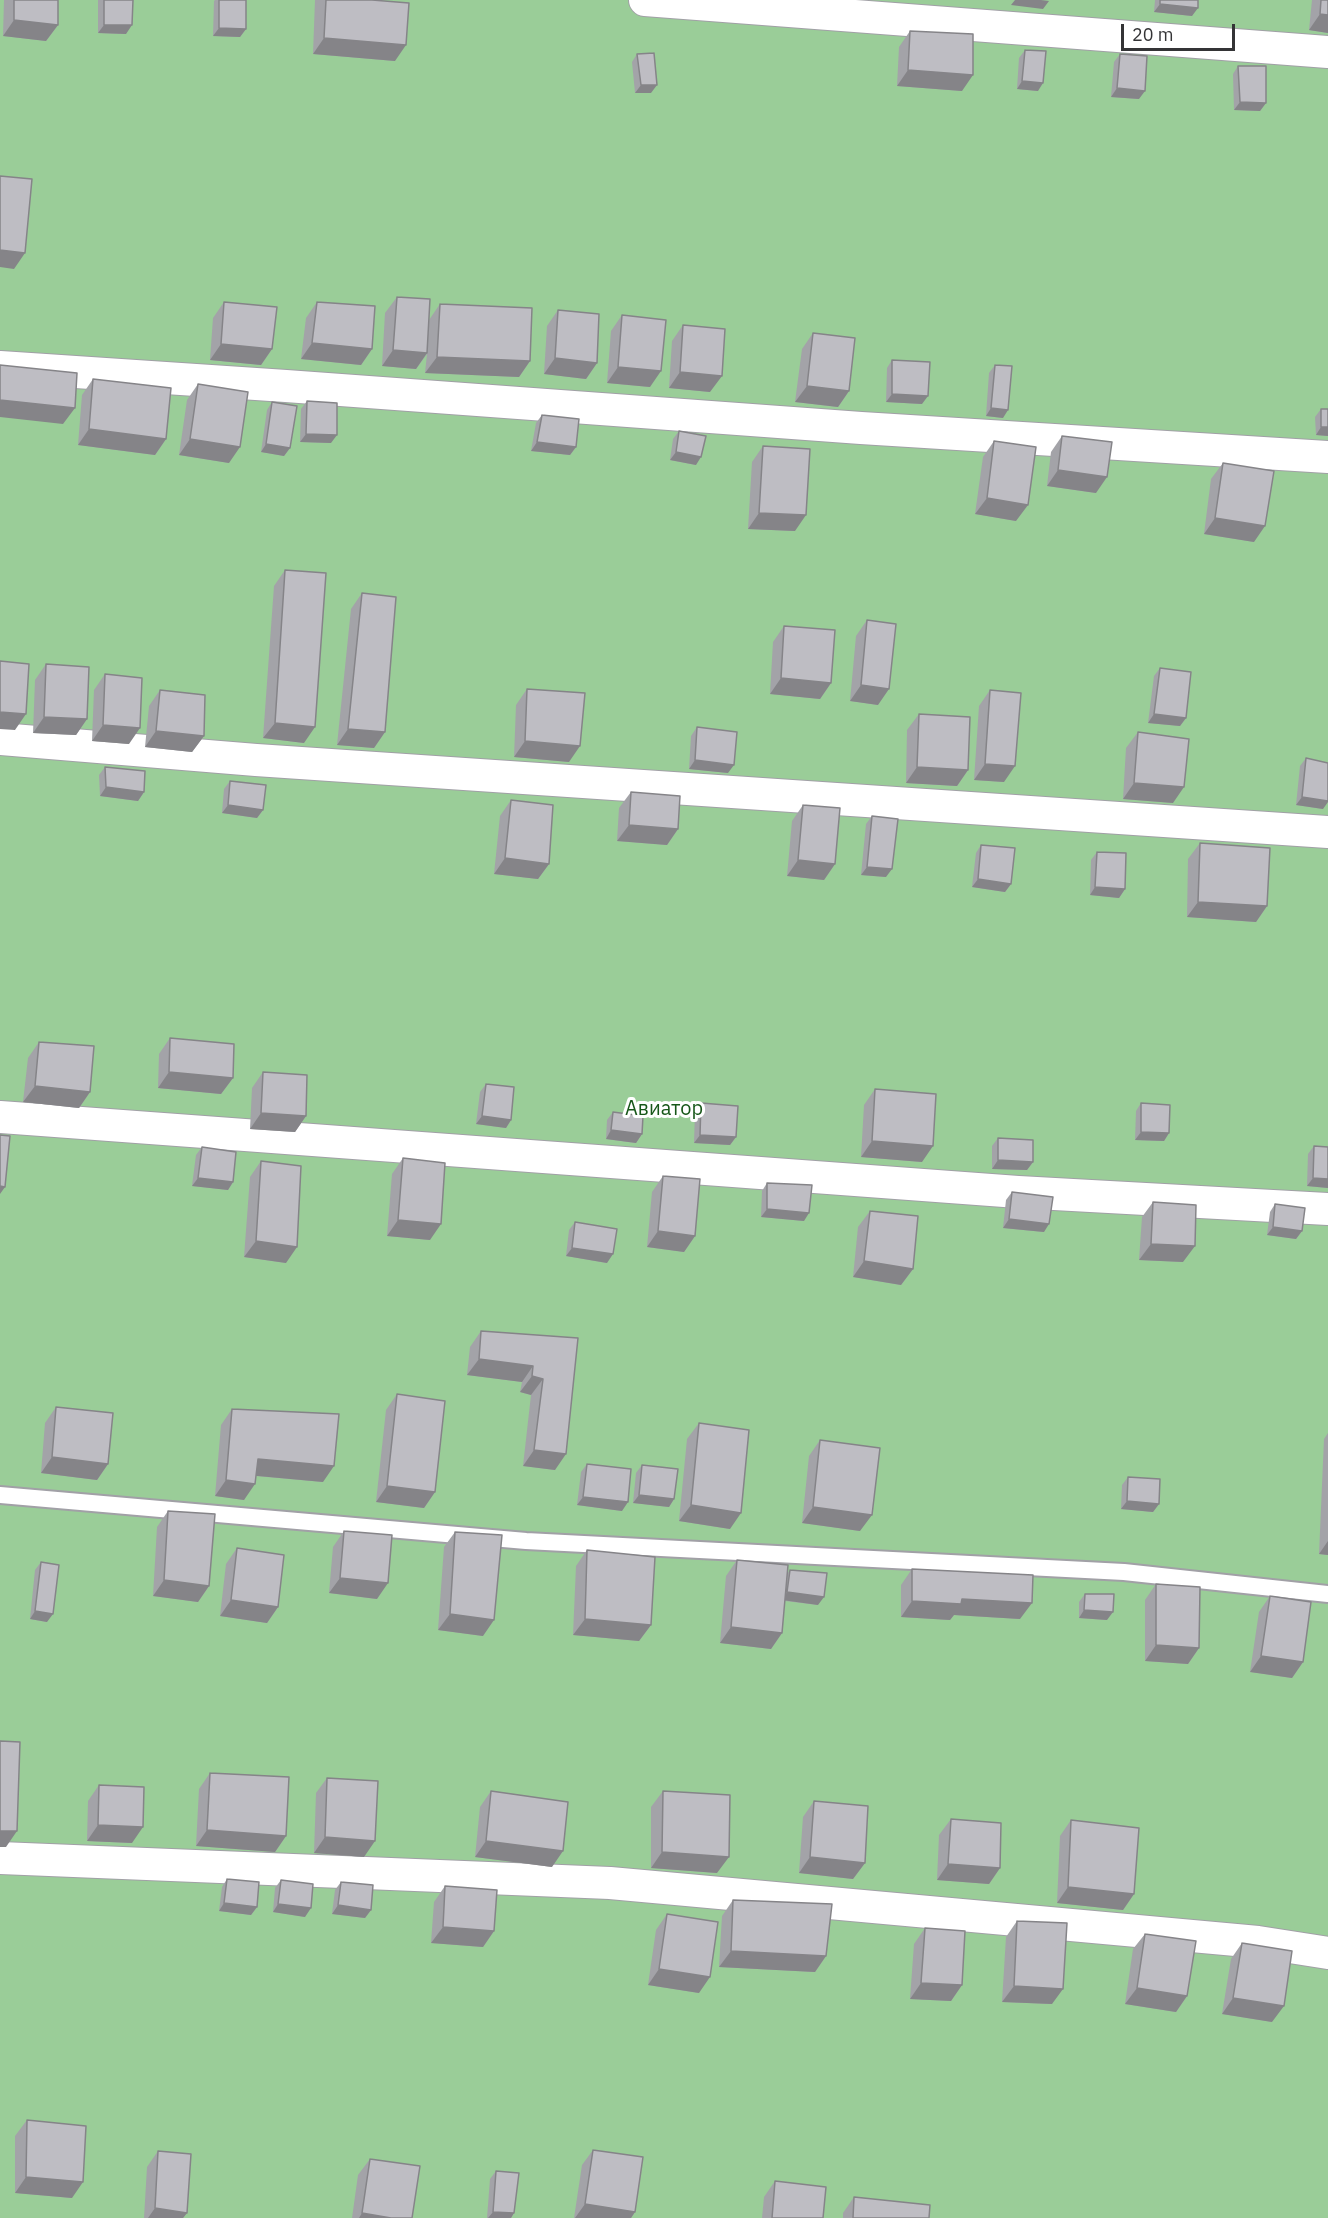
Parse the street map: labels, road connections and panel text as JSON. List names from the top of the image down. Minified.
{"parks":["Авиатор"],"scale_bar":"20 m"}
